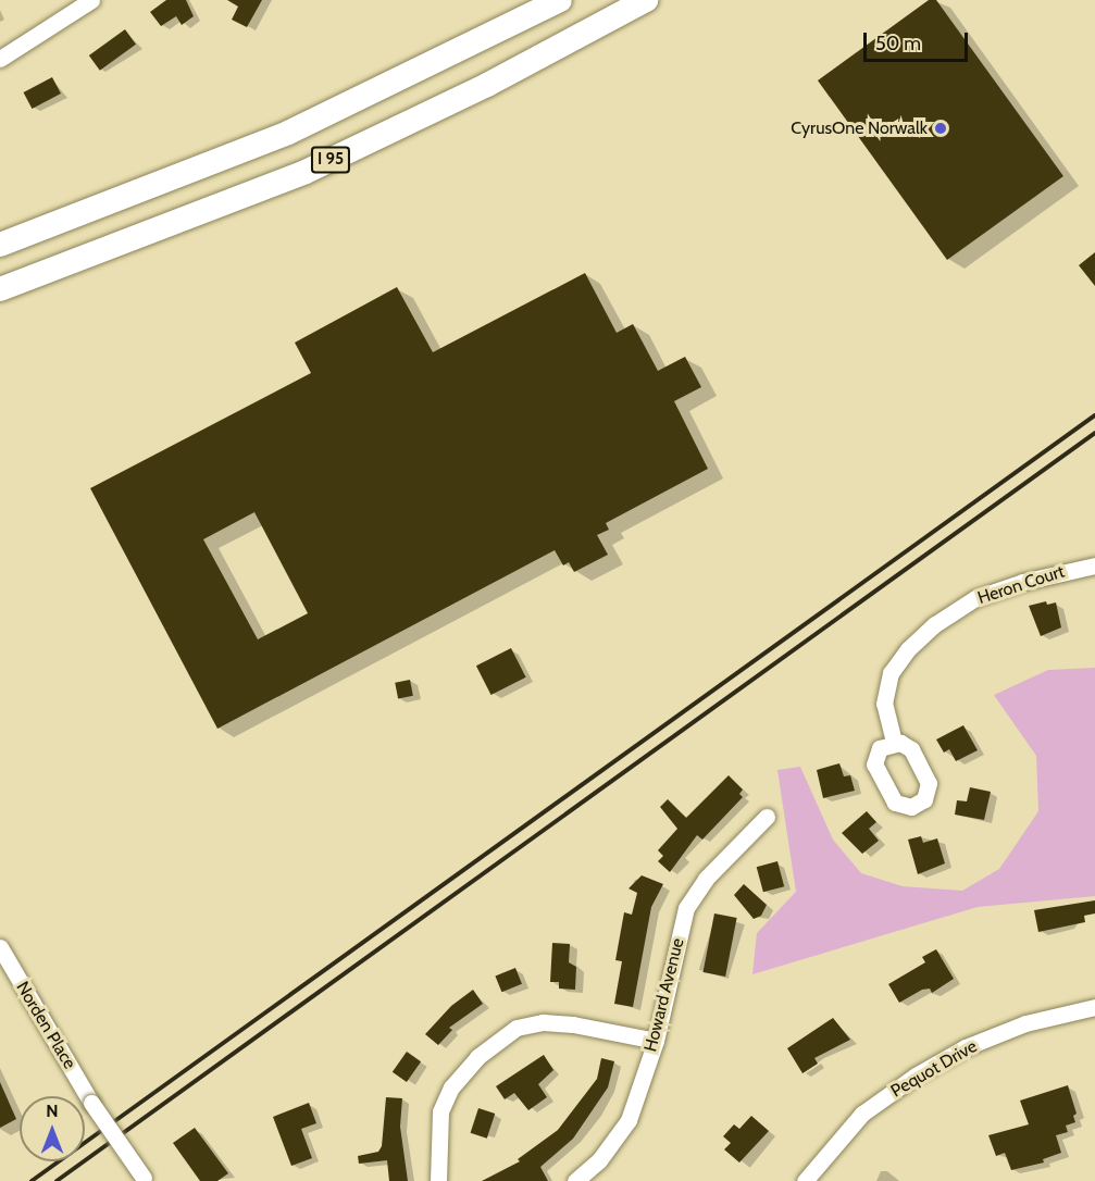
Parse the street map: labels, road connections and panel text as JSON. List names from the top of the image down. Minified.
{"streets":{"highway":["I 95"],"street":["Heron Court","Howard Avenue","Norden Place","Pequot Drive"]},"places":["CyrusOne Norwalk"],"scale_bar":"50 m","north":"top"}
